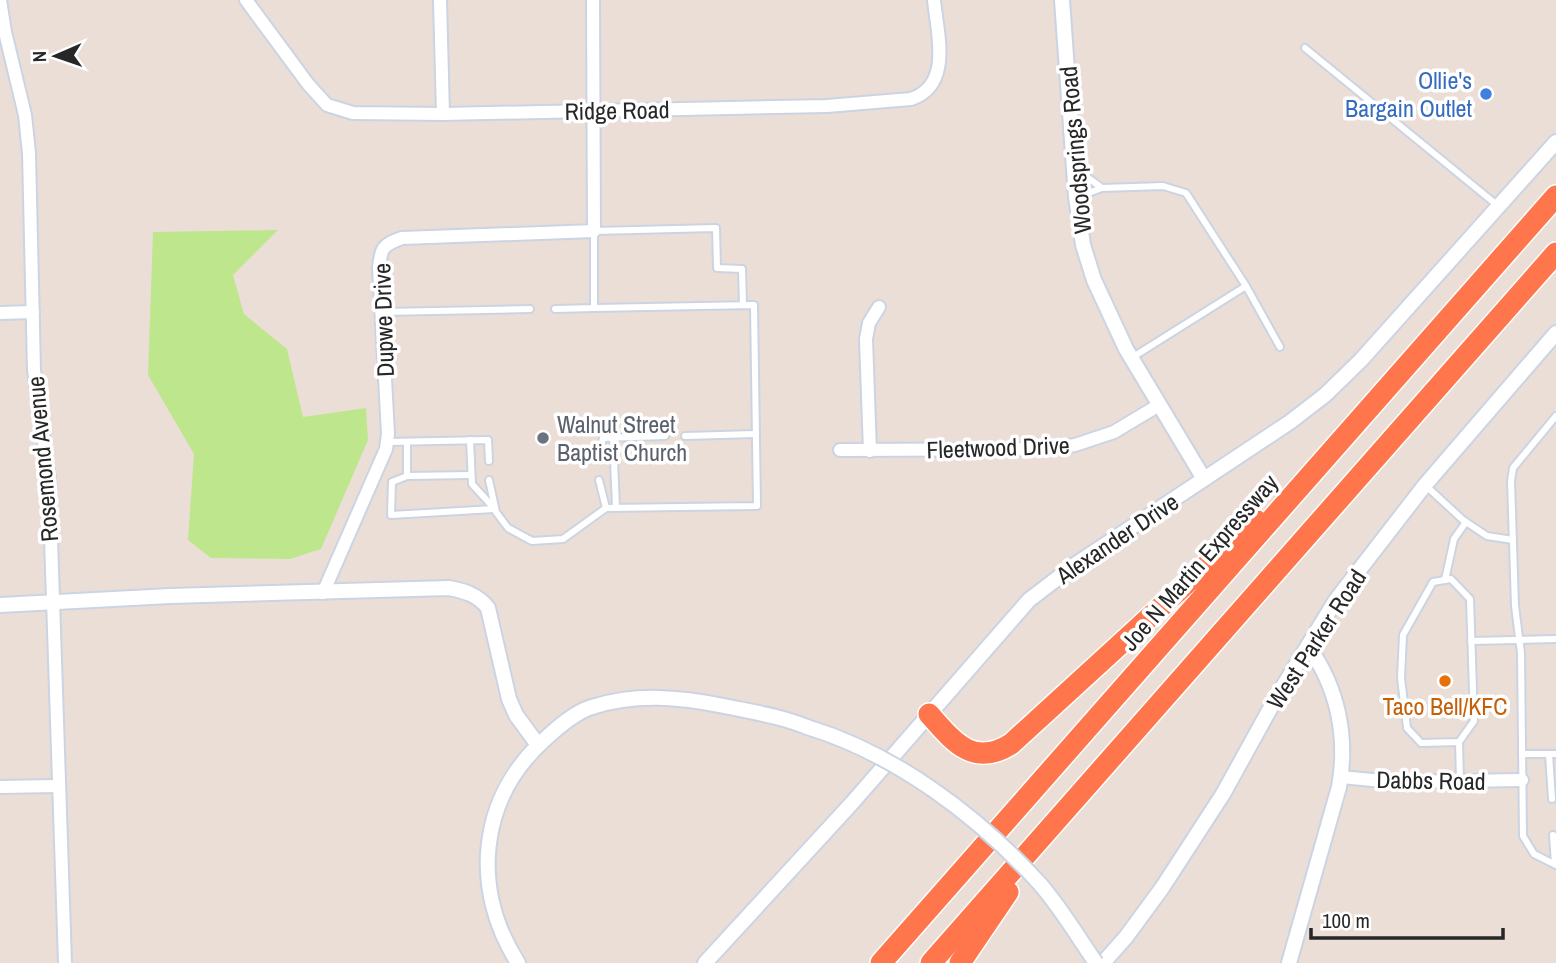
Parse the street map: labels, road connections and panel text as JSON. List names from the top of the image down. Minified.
{"streets":{"highway":["Joe N Martin Expressway"],"street":["Ridge Road","Woodsprings Road","Dupwe Drive","Fleetwood Drive","Rosemond Avenue","Alexander Drive","West Parker Road","Dabbs Road"]},"crossings":[["Woodsprings Road","Fleetwood Drive"],["Woodsprings Road","Alexander Drive"],["West Parker Road","Dabbs Road"]],"places":["Ollie's Bargain Outlet","Walnut Street Baptist Church","Taco Bell/KFC"],"scale_bar":"100 m","north":"left"}
